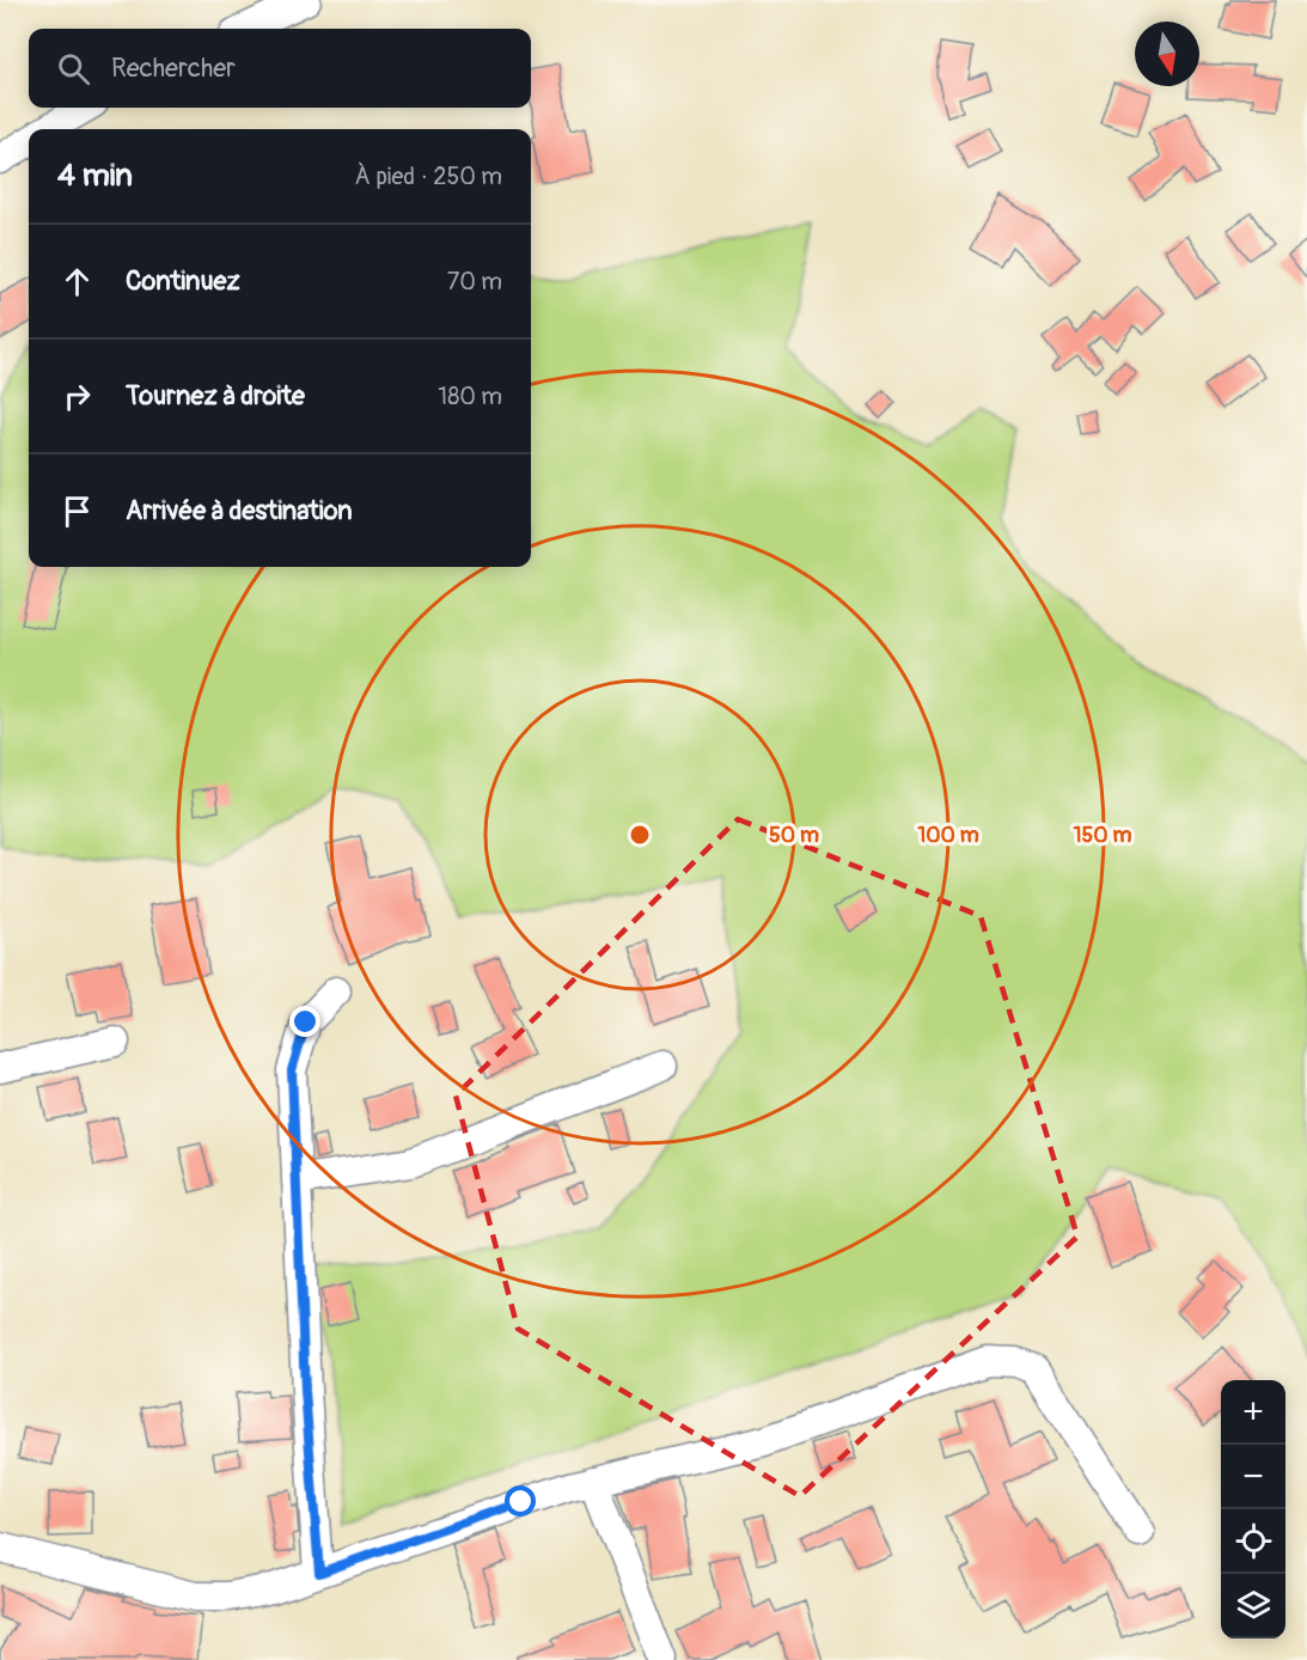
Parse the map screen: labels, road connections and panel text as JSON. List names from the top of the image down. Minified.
{"north":"bottom","page":{"search":"Rechercher","heading":["4 min","À pied · 250 m"],"list":[["Continuez","70 m"],["Tournez à droite","180 m"],"Arrivée à destination"],"map_buttons":["+","−"]},"rings":["50 m","100 m","150 m"]}
